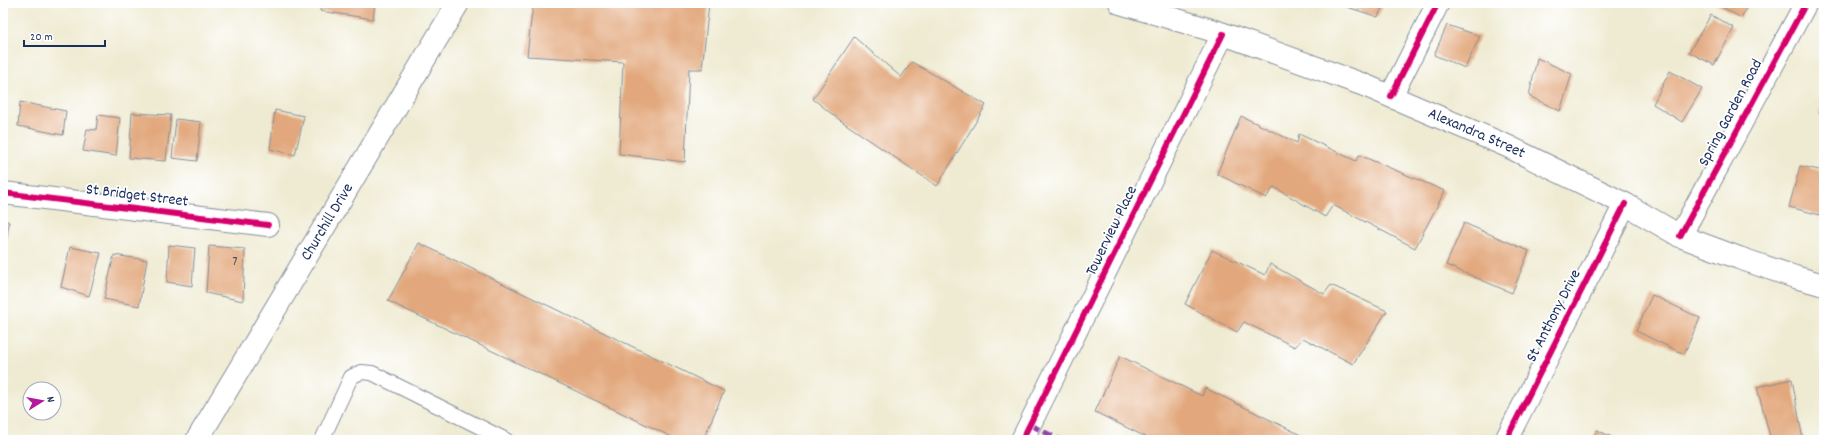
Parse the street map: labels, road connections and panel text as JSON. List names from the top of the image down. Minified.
{"streets":{"street":["Spring Garden Road","Alexandra Street","St Bridget Street","Churchill Drive","Towerview Place","St Anthony Drive"]},"crossings":[["Spring Garden Road","Alexandra Street"],["Alexandra Street","Towerview Place"],["Alexandra Street","St Anthony Drive"]],"house_numbers":["7"],"scale_bar":"20 m","north":"right"}
